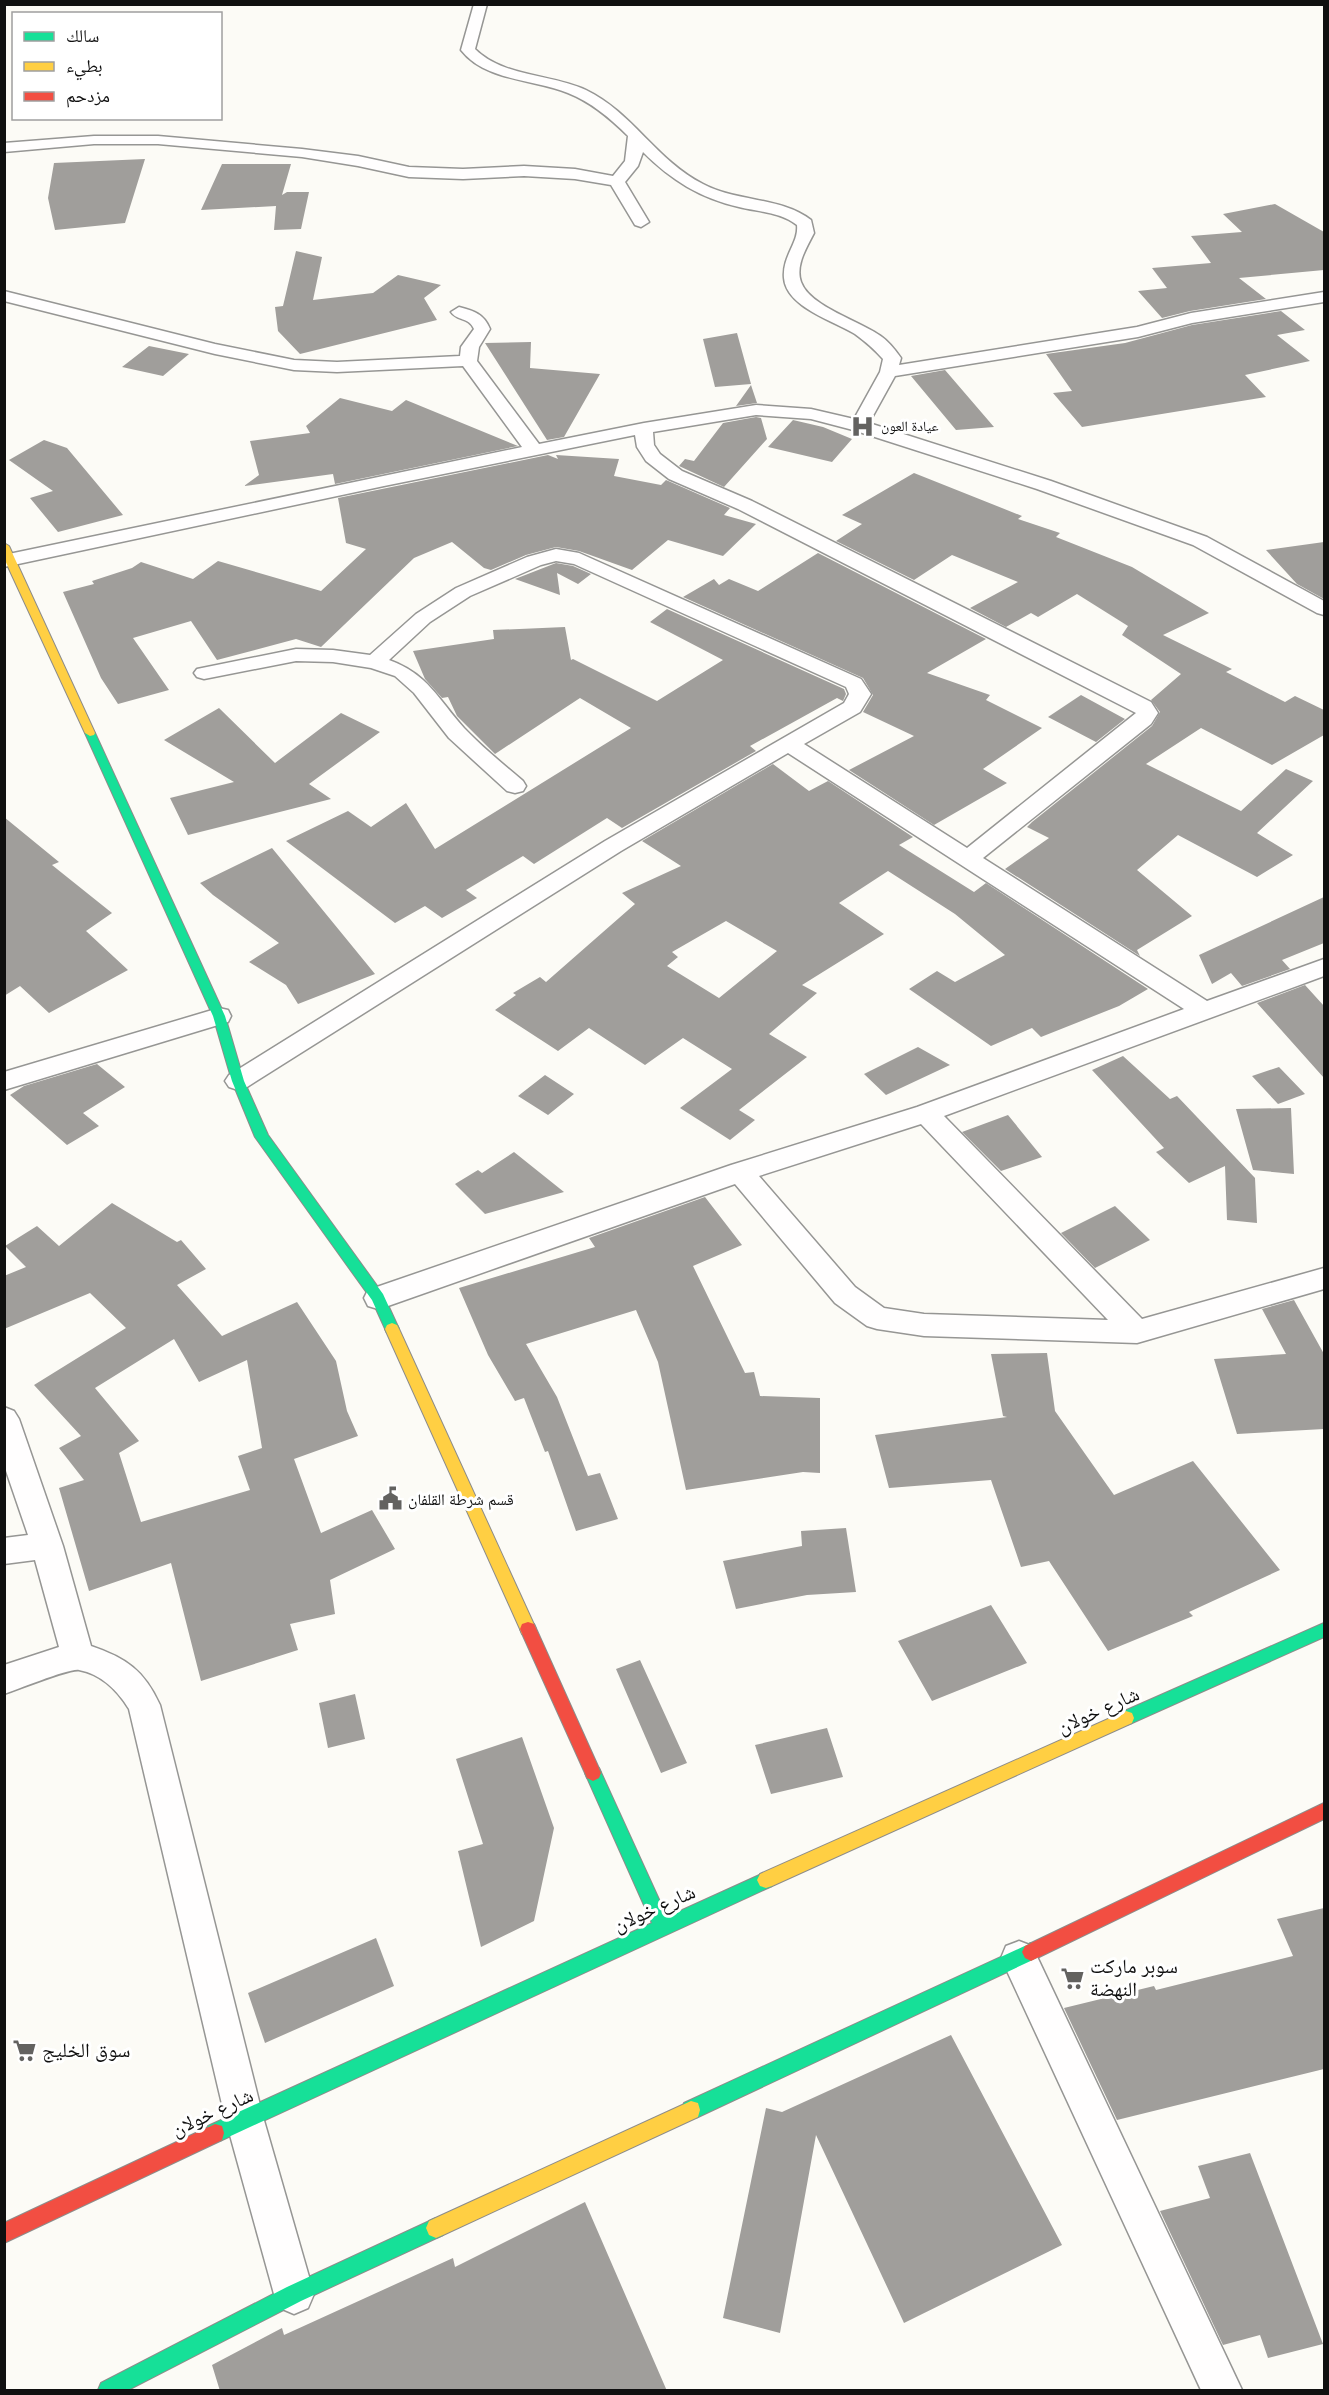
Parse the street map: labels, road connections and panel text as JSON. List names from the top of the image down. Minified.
{"streets":{"street":["شارع خولان"]},"places":{"hospital":["عيادة العون"],"public building":["قسم شرطة القلفان"],"supermarket":["سوبر ماركت النهضة","سوق الخليج"]},"legend":["سالك","بطيء","مزدحم"]}
